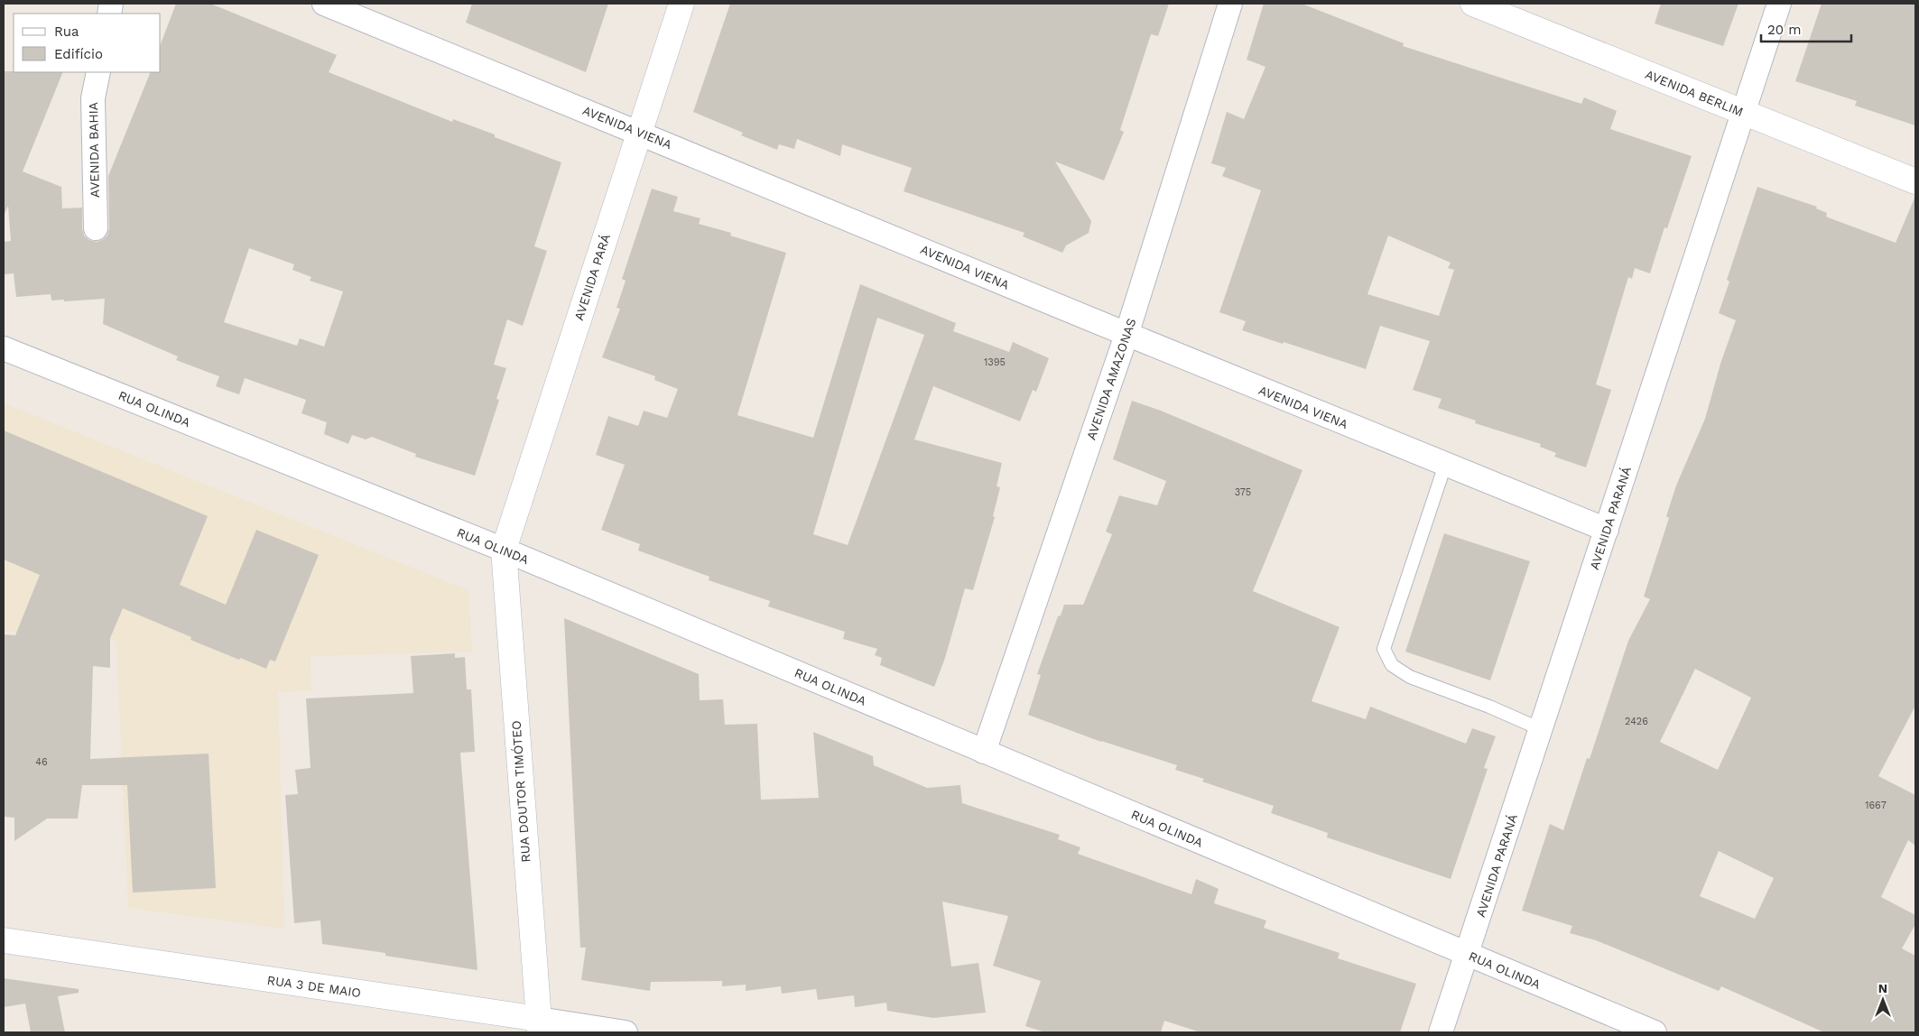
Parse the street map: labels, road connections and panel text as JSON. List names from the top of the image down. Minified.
{"streets":{"street":["AVENIDA BERLIM","AVENIDA VIENA","AVENIDA BAHIA","AVENIDA PARÁ","AVENIDA AMAZONAS","RUA OLINDA","AVENIDA PARANÁ","RUA DOUTOR TIMÓTEO","RUA 3 DE MAIO"]},"crossings":[["AVENIDA BERLIM","AVENIDA PARANÁ"],["AVENIDA VIENA","AVENIDA PARÁ"],["AVENIDA VIENA","AVENIDA AMAZONAS"],["AVENIDA VIENA","AVENIDA PARANÁ"],["AVENIDA PARÁ","RUA OLINDA"],["AVENIDA PARÁ","RUA DOUTOR TIMÓTEO"],["AVENIDA AMAZONAS","RUA OLINDA"],["RUA OLINDA","AVENIDA PARANÁ"],["RUA OLINDA","RUA DOUTOR TIMÓTEO"],["RUA DOUTOR TIMÓTEO","RUA 3 DE MAIO"]],"house_numbers":["1395","375","2426","46","1667"],"legend":["Rua","Edifício"],"scale_bar":"20 m","north":"top"}
